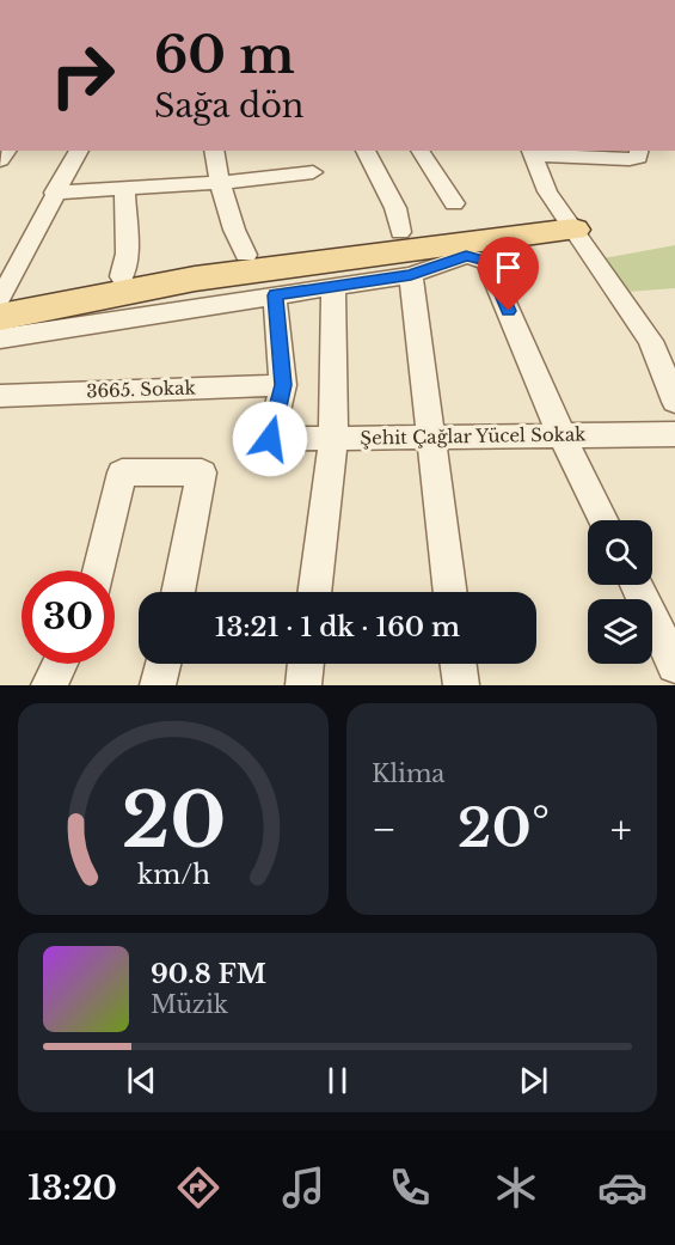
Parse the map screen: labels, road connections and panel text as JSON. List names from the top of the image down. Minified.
{"streets":{"street":["3665. Sokak","Şehit Çağlar Yücel Sokak"]},"crossings":[["3665. Sokak","Şehit Çağlar Yücel Sokak"]],"page":{"turn":["60 m","Sağa dön"],"limit":"30","trip":"13:21 · 1 dk · 160 m","tile":"Klima","heat":["−","20°","+"],"song":["90.8 FM","Müzik"],"tabs":"13:20","gauge":["20","km/h"]}}
